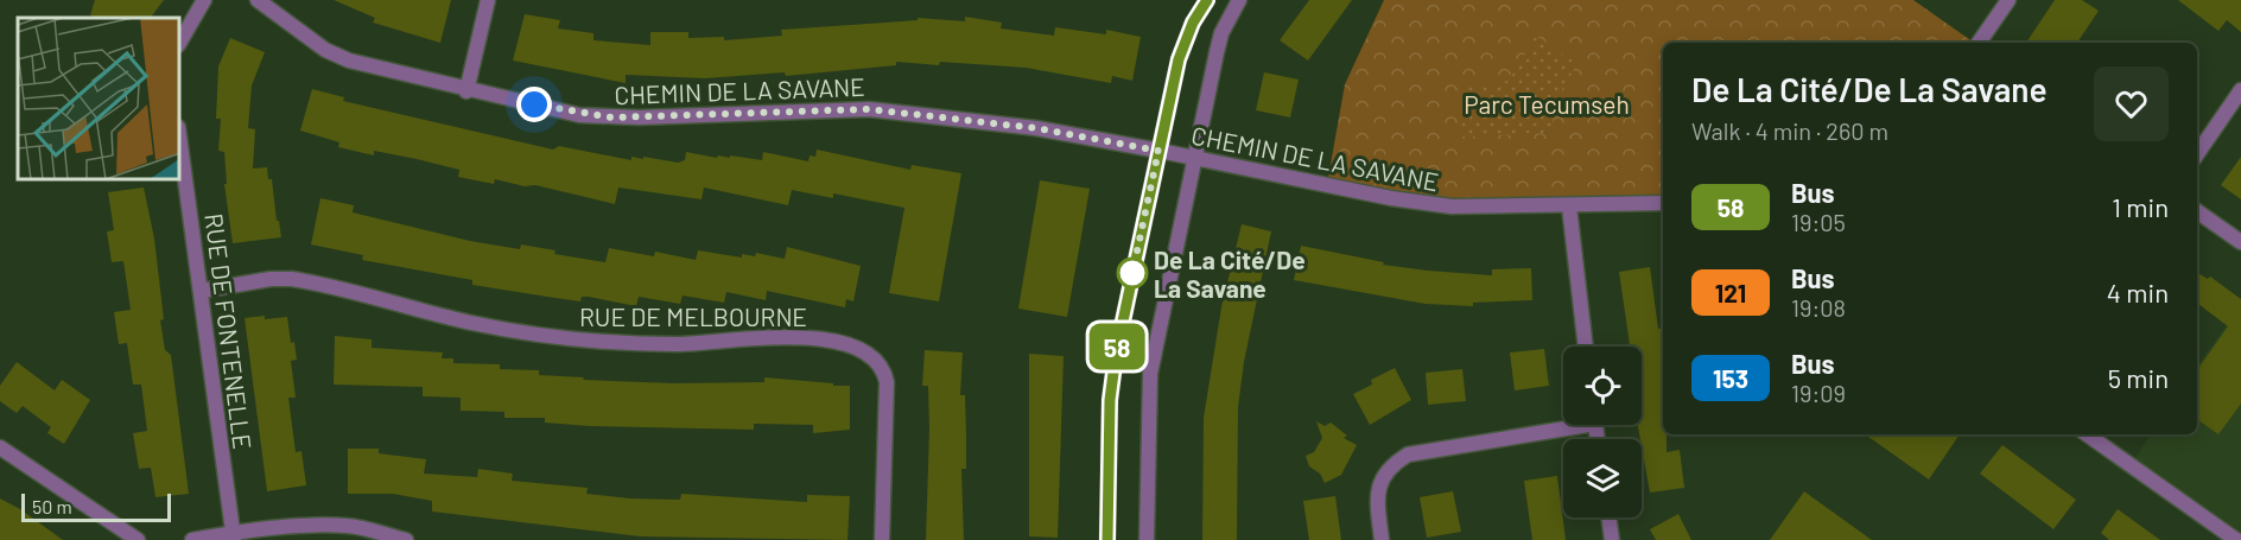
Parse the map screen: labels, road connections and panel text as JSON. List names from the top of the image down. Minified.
{"streets":{"street":["CHEMIN DE LA SAVANE","RUE DE MELBOURNE","RUE DE FONTENELLE"]},"crossings":[["RUE DE MELBOURNE","RUE DE FONTENELLE"]],"parks":["Parc Tecumseh"],"places":["De La Cité/De La Savane"],"lines":["bus line 58"],"scale_bar":"50 m","page":{"on_map":"58","heading":["De La Cité/De La Savane","Walk · 4 min · 260 m"],"list":[{"mark":"58","name":"Bus","note":"19:05","value":"1 min"},{"mark":"121","name":"Bus","note":"19:08","value":"4 min"},{"mark":"153","name":"Bus","note":"19:09","value":"5 min"}],"scale":"50 m"}}
